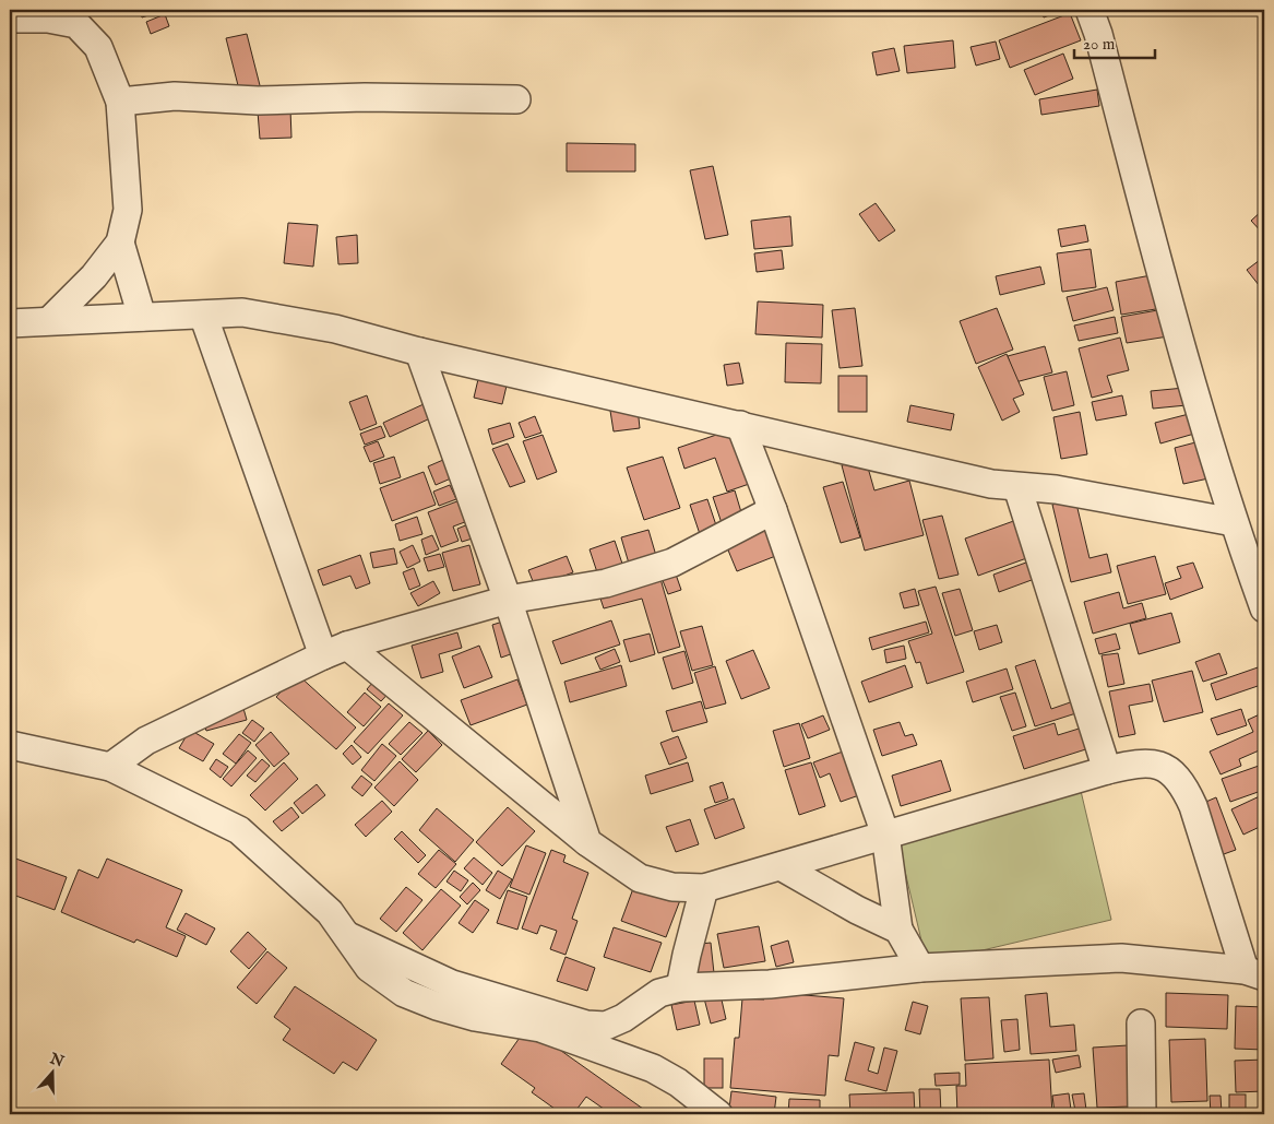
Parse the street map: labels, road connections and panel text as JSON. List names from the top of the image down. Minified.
{"scale_bar":"20 m","north":"top"}
